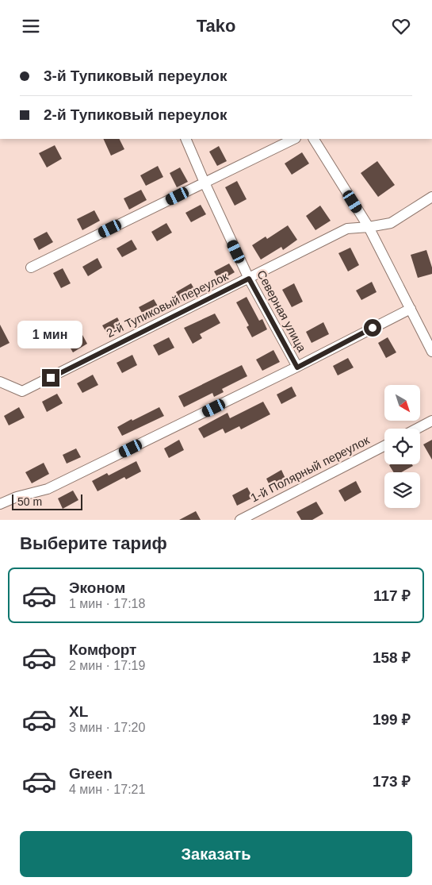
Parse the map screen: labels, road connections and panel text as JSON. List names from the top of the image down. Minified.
{"streets":{"street":["2-й Тупиковый переулок","Северная улица","1-й Полярный переулок"]},"crossings":[["2-й Тупиковый переулок","Северная улица"]],"scale_bar":"50 m","north":"bottom right","page":{"header":"Tako","banner":["3-й Тупиковый переулок","2-й Тупиковый переулок"],"bubble":"1 мин","scale":"50 m","heading":"Выберите тариф","list":[{"name":"Эконом","note":"1 мин · 17:18","value":"117 ₽"},{"name":"Комфорт","note":"2 мин · 17:19","value":"158 ₽"},{"name":"XL","note":"3 мин · 17:20","value":"199 ₽"},{"name":"Green","note":"4 мин · 17:21","value":"173 ₽"}],"buttons":"Заказать"}}
